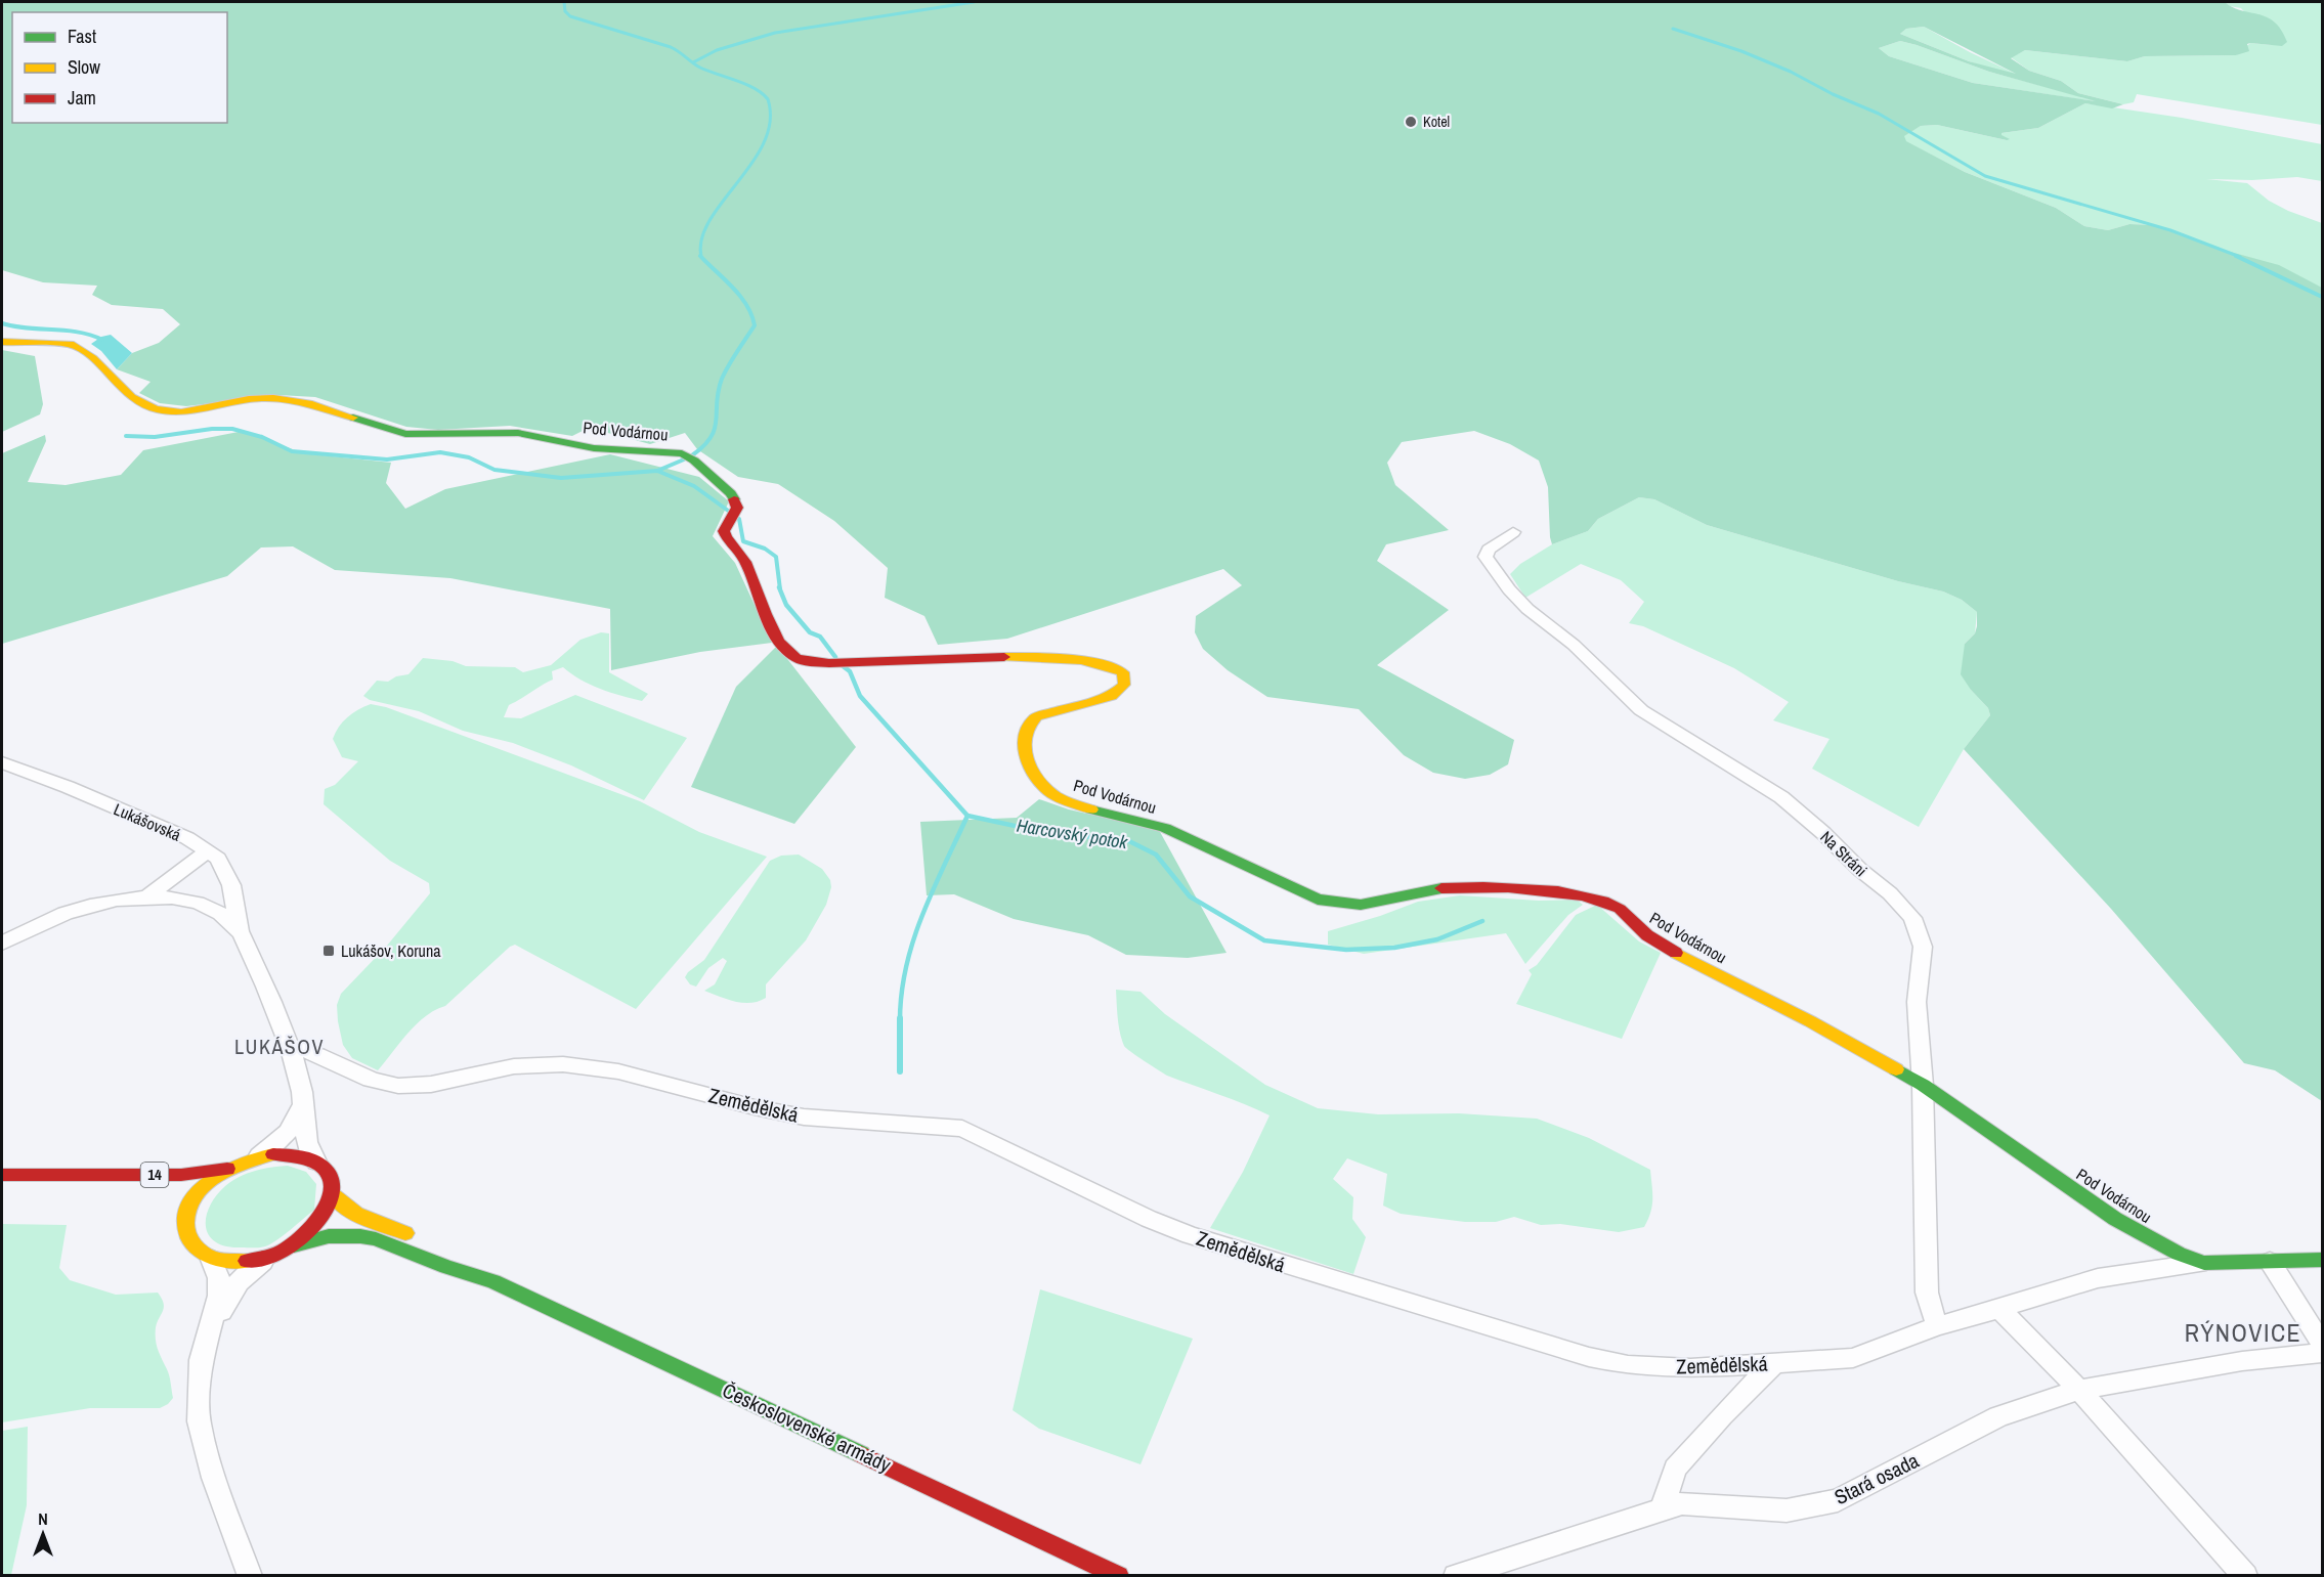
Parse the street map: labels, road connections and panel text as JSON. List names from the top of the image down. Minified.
{"streets":{"street":["Pod Vodárnou","Lukášovská","Na Stráni","Zemědělská","14","Československé armády","Stará osada"]},"crossings":[["Pod Vodárnou","Na Stráni"],["Pod Vodárnou","Zemědělská"],["Na Stráni","Zemědělská"],["14","Československé armády"]],"districts":["LUKÁŠOV","RÝNOVICE"],"water":["Harcovský potok"],"places":{"other":["Kotel"],"transit":["Lukášov, Koruna"]},"legend":["Fast","Slow","Jam"],"north":"top"}
